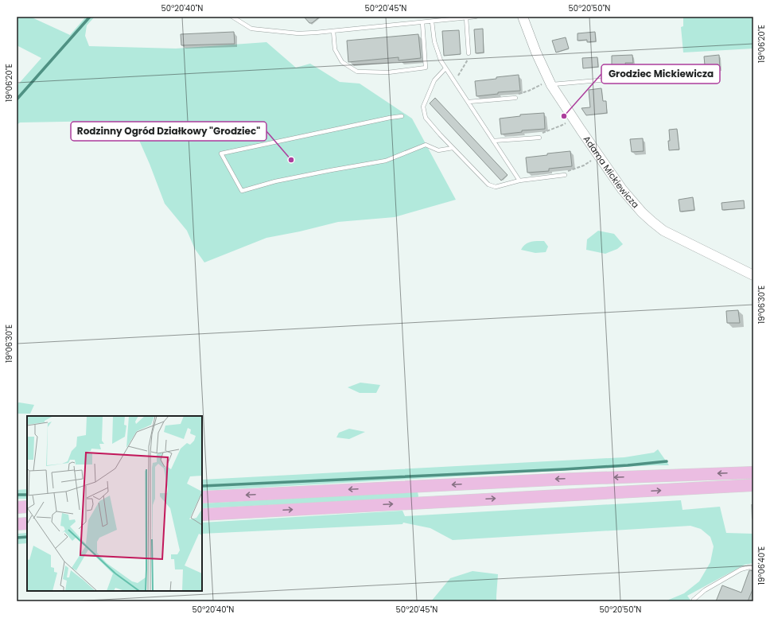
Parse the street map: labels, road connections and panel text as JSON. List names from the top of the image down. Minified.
{"streets":{"street":["Adama Mickiewicza"]},"places":["Grodziec Mickiewicza","Rodzinny Ogród Działkowy \"Grodziec\""],"coordinates":["50°20'40\"N","50°20'45\"N","50°20'50\"N","19°06'20\"E","19°06'30\"E","19°06'40\"E"]}
